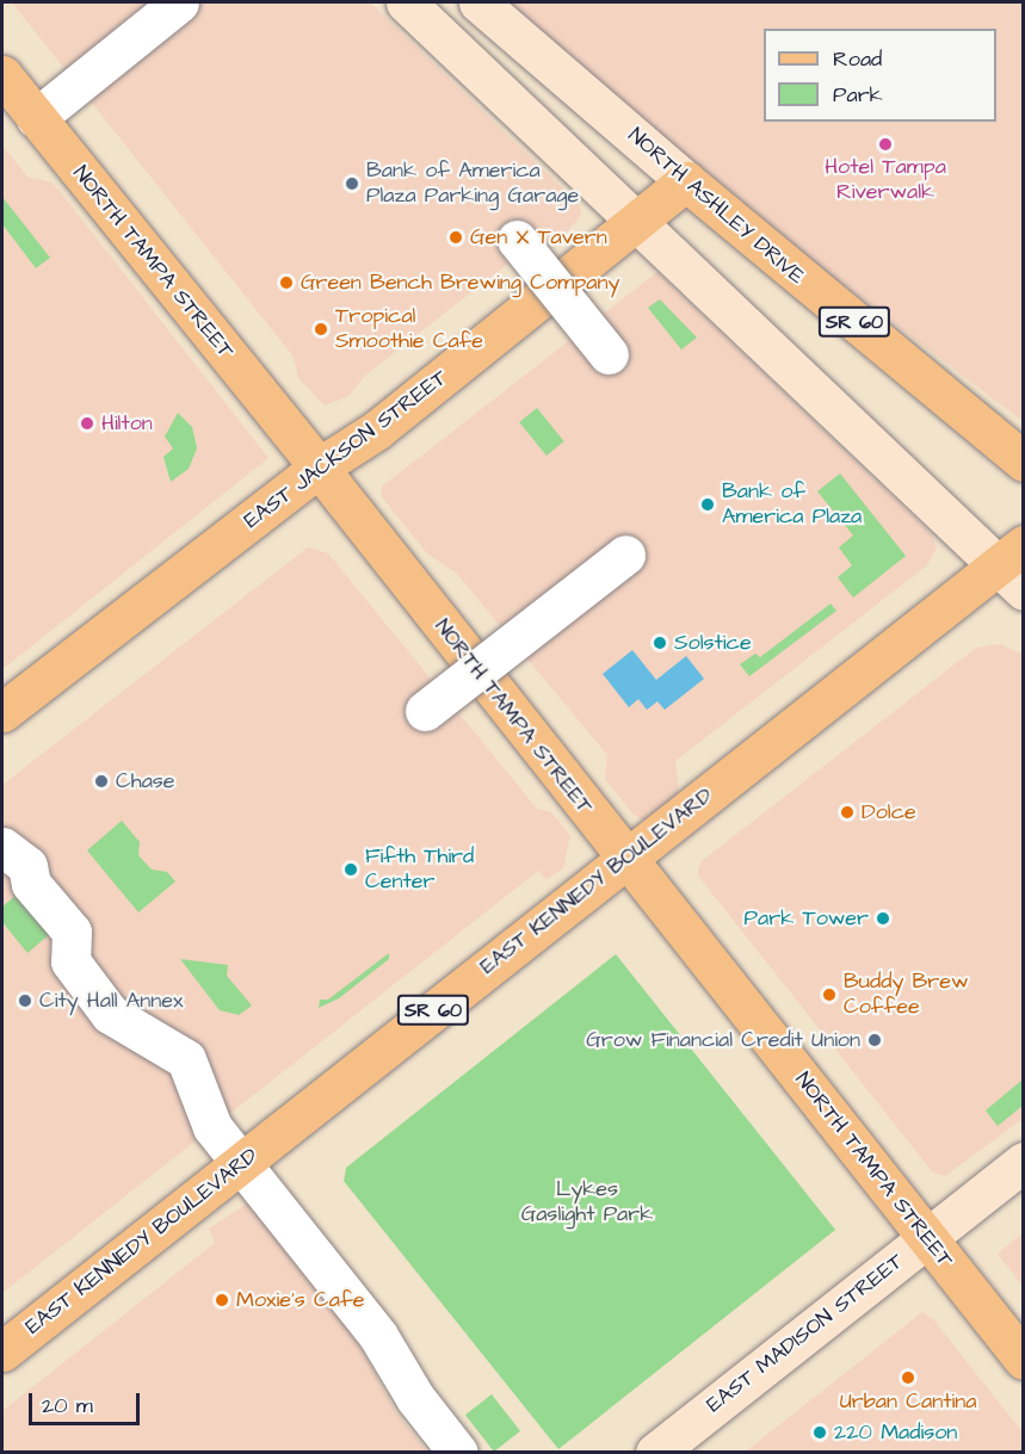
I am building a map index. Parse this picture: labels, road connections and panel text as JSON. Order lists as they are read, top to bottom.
{
  "streets": {
    "main road": [
      "NORTH ASHLEY DRIVE",
      "NORTH TAMPA STREET",
      "SR 60",
      "EAST JACKSON STREET",
      "EAST KENNEDY BOULEVARD",
      "EAST MADISON STREET"
    ]
  },
  "crossings": [
    ["NORTH ASHLEY DRIVE", "EAST JACKSON STREET"],
    ["NORTH TAMPA STREET", "EAST JACKSON STREET"],
    ["NORTH TAMPA STREET", "EAST KENNEDY BOULEVARD"],
    ["NORTH TAMPA STREET", "EAST MADISON STREET"]
  ],
  "parks": ["Lykes Gaslight Park"],
  "places": [
    "Hotel Tampa Riverwalk",
    "Bank of America Plaza Parking Garage",
    "Gen X Tavern",
    "Green Bench Brewing Company",
    "Tropical Smoothie Cafe",
    "Hilton",
    "Bank of America Plaza",
    "Solstice",
    "Chase",
    "Dolce",
    "Fifth Third Center",
    "Park Tower",
    "Buddy Brew Coffee",
    "City Hall Annex",
    "Grow Financial Credit Union",
    "Moxie's Cafe",
    "Urban Cantina",
    "220 Madison"
  ],
  "legend": ["Road", "Park"],
  "scale_bar": "20 m"
}
